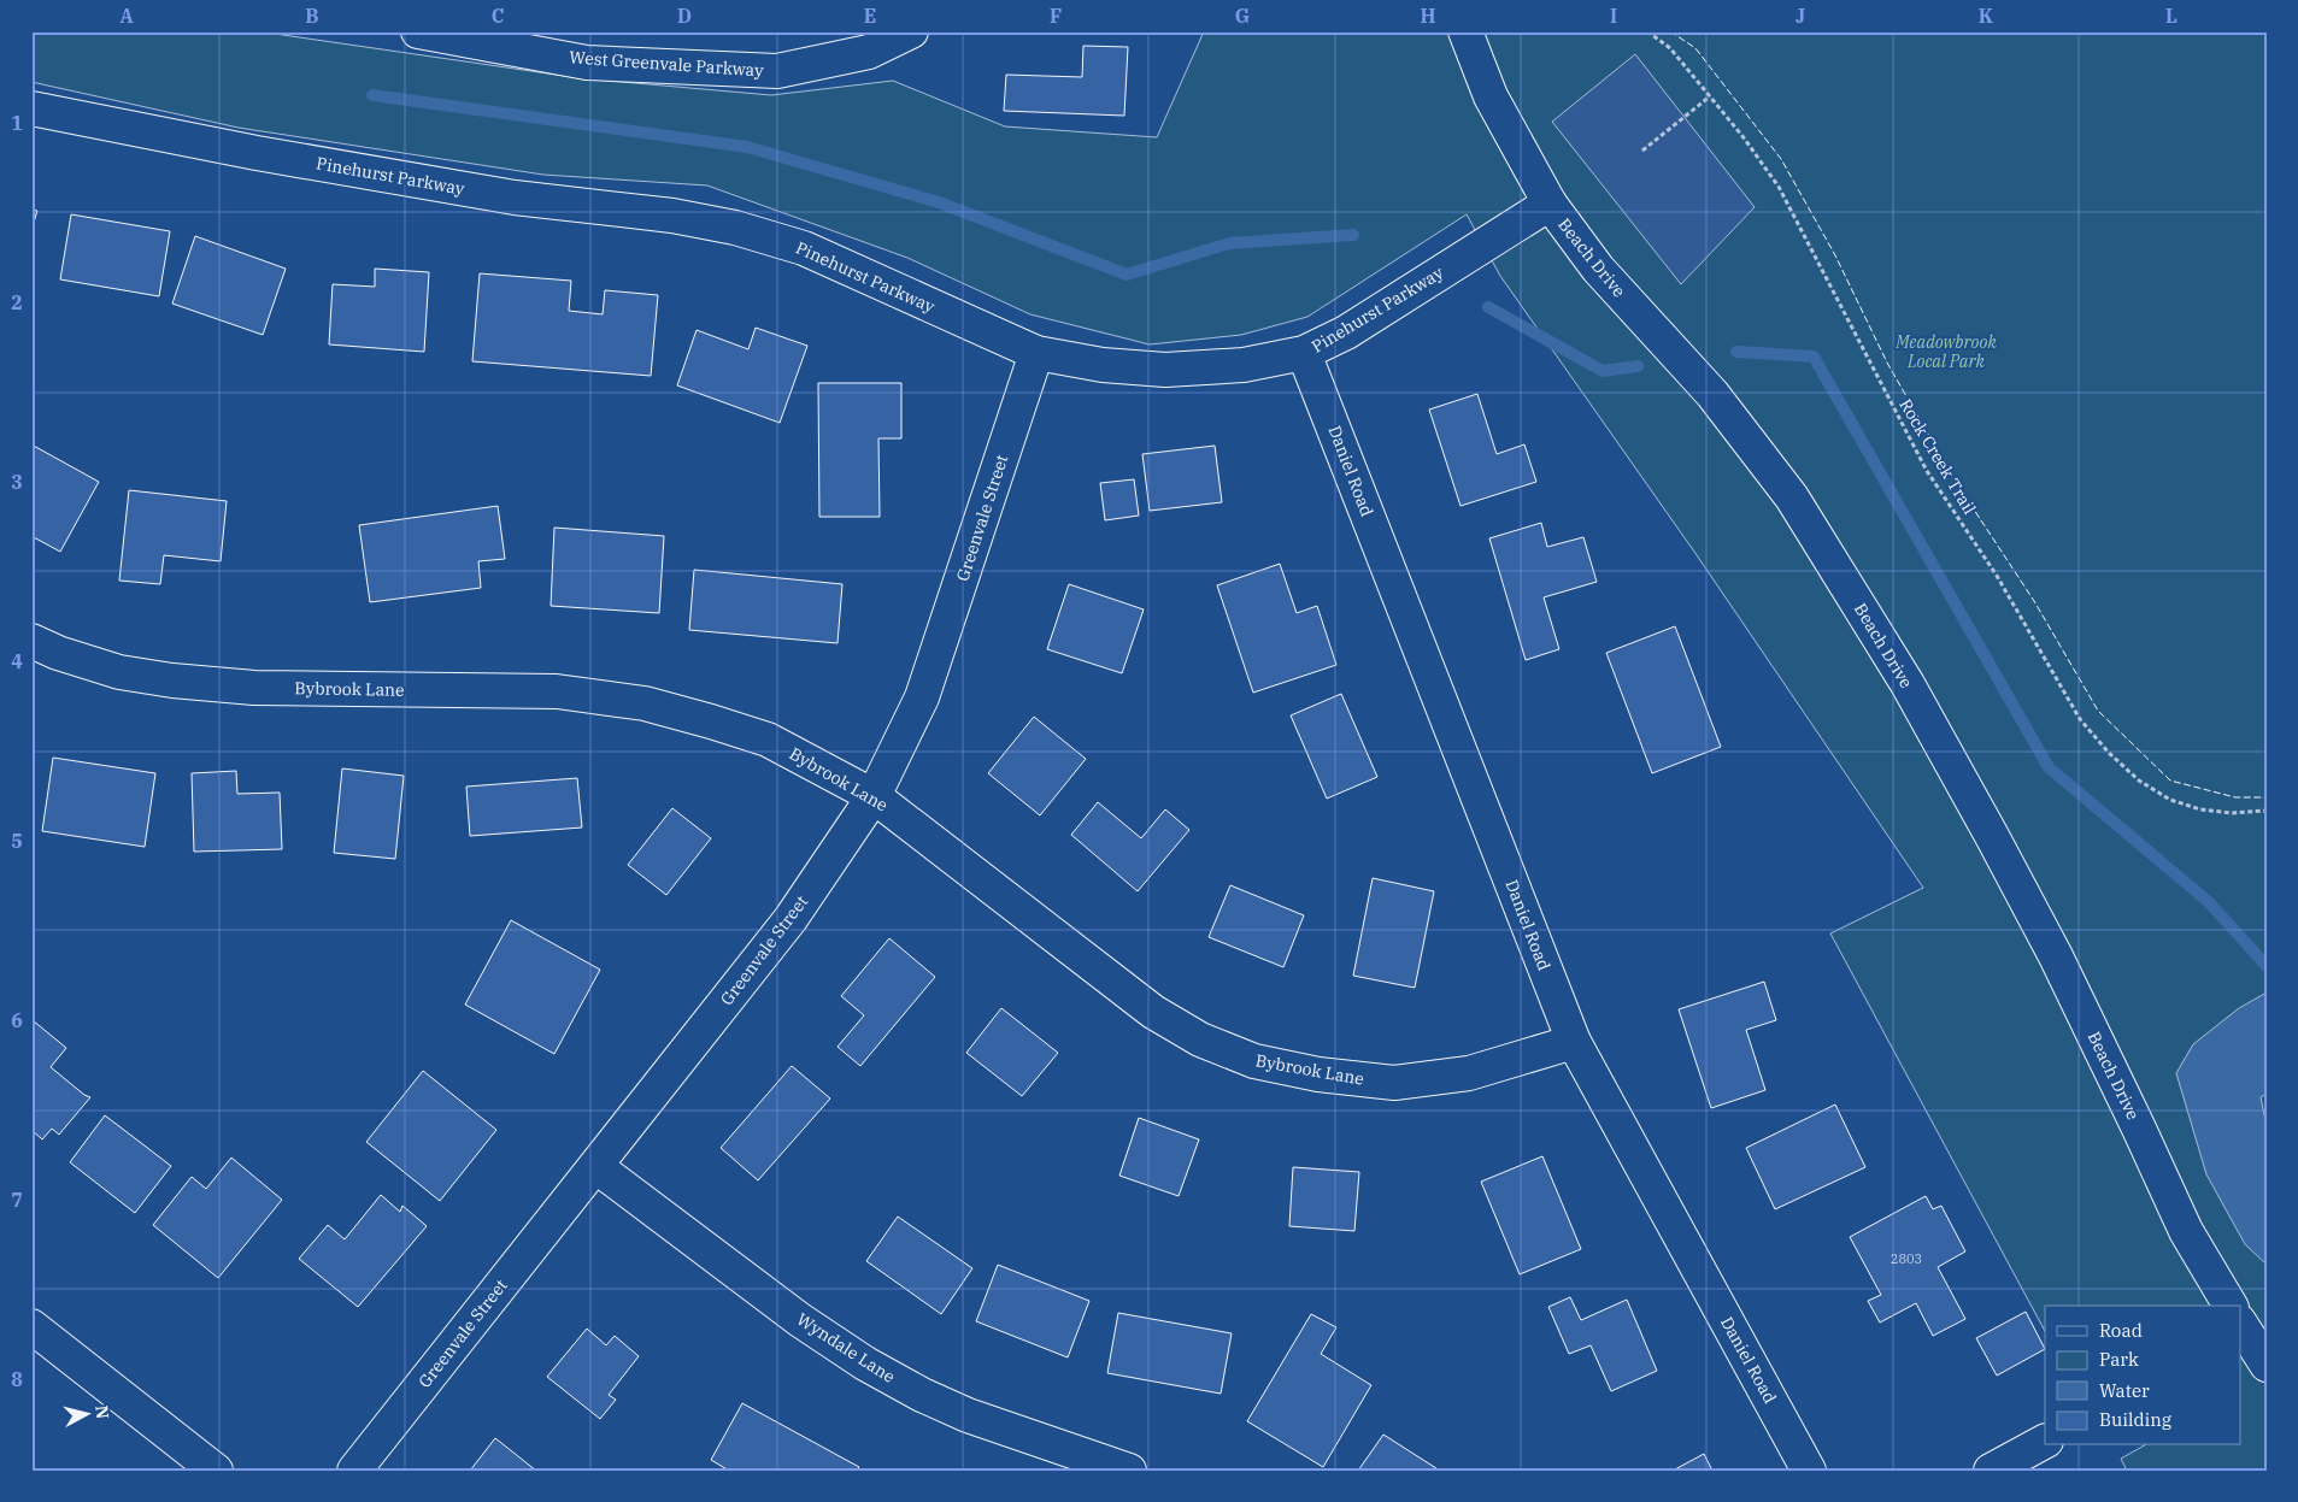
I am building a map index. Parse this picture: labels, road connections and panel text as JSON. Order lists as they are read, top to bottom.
{
  "streets": {
    "street": [
      "West Greenvale Parkway",
      "Pinehurst Parkway",
      "Beach Drive",
      "Daniel Road",
      "Greenvale Street",
      "Bybrook Lane",
      "Wyndale Lane"
    ],
    "path": ["Rock Creek Trail"]
  },
  "crossings": [
    ["Pinehurst Parkway", "Beach Drive"],
    ["Pinehurst Parkway", "Daniel Road"],
    ["Pinehurst Parkway", "Greenvale Street"],
    ["Daniel Road", "Bybrook Lane"],
    ["Greenvale Street", "Bybrook Lane"],
    ["Greenvale Street", "Wyndale Lane"]
  ],
  "parks": ["Meadowbrook Local Park"],
  "house_numbers": ["2803"],
  "legend": [
    "Road",
    "Park",
    "Water",
    "Building"
  ],
  "north": "right",
  "grid": {
    "columns": [
      "A",
      "B",
      "C",
      "D",
      "E",
      "F",
      "G",
      "H",
      "I",
      "J",
      "K",
      "L"
    ],
    "rows": [
      "1",
      "2",
      "3",
      "4",
      "5",
      "6",
      "7",
      "8"
    ]
  }
}
